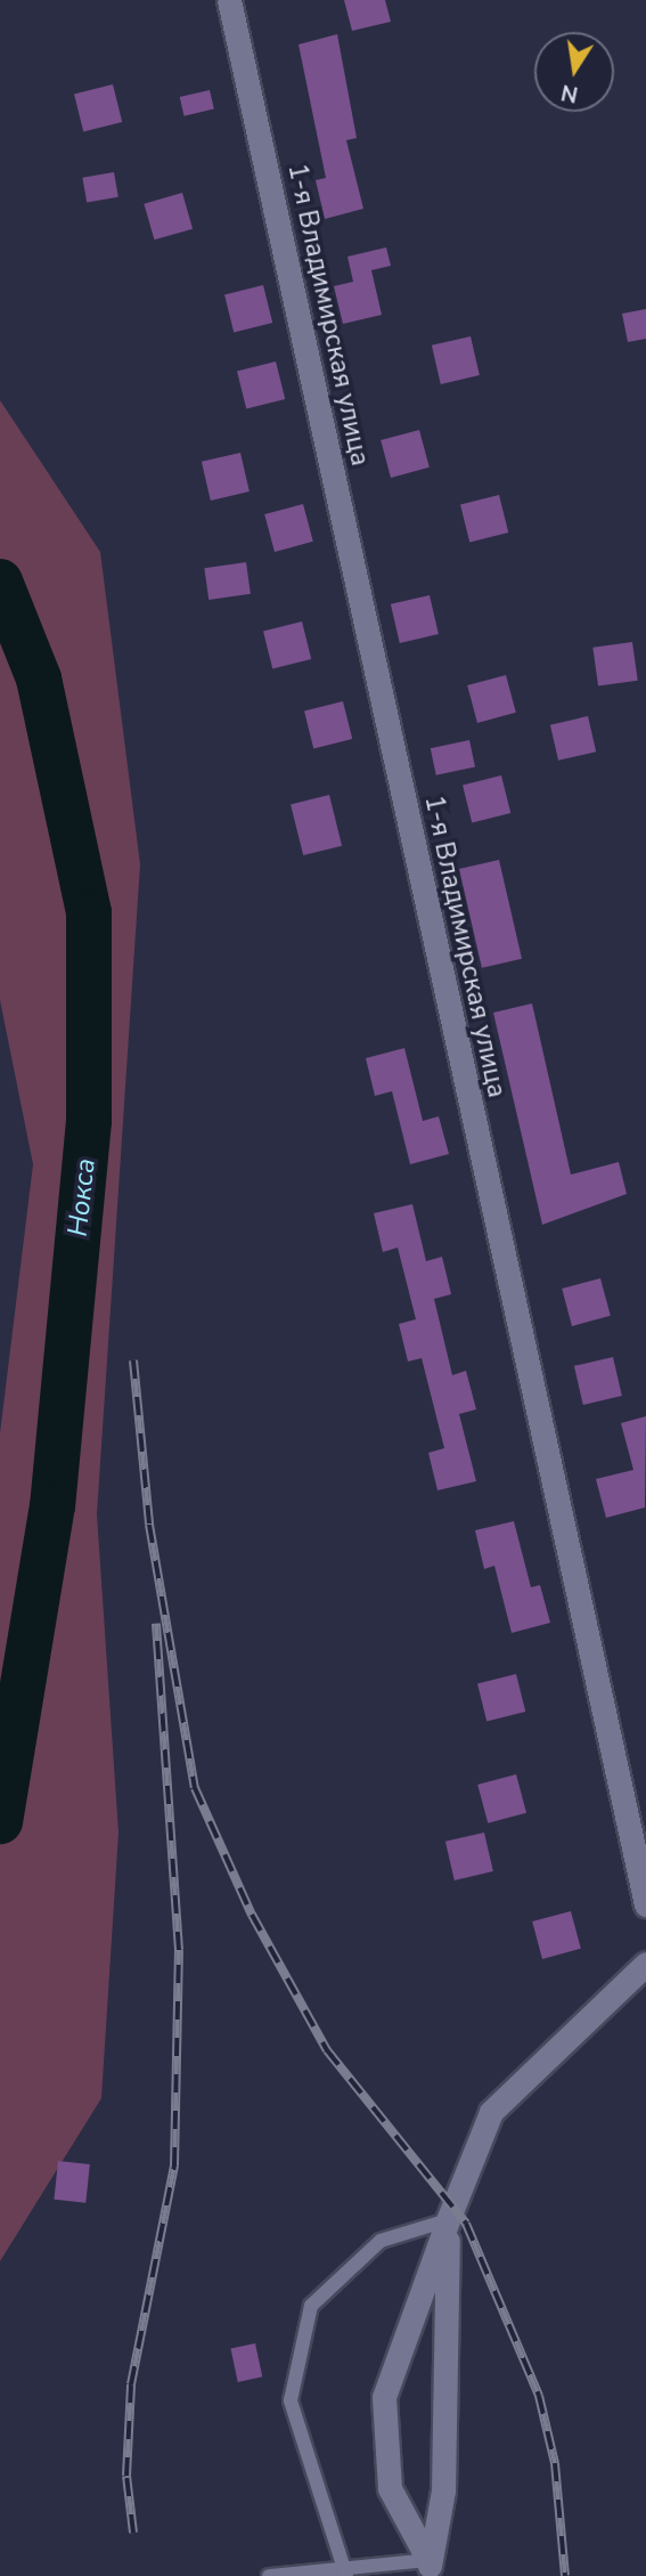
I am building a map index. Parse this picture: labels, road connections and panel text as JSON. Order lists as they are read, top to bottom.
{
  "streets": {
    "street": ["1-я Владимирская улица"]
  },
  "water": ["Нокса"],
  "north": "bottom"
}
